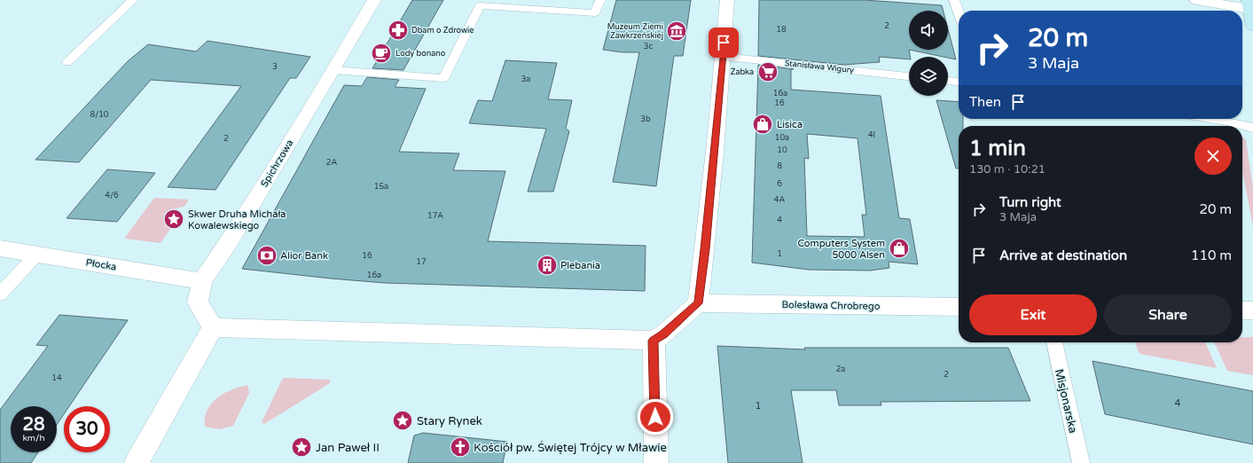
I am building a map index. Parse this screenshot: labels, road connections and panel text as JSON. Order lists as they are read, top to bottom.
{
  "streets": {
    "street": ["Spichrzowa", "Płocka", "Bolesława Chrobrego"],
    "lane": ["Stanisława Wigury", "Misjonarska"]
  },
  "crossings": [
    ["Spichrzowa", "Płocka"]
  ],
  "places": {
    "pharmacy": ["Dbam o Zdrowie"],
    "museum": ["Muzeum Ziemi Zawkrzeńskiej"],
    "cafe": ["Lody bonano"],
    "supermarket": ["Żabka"],
    "shop": ["Lisica", "Computers System 5000 Alsen"],
    "place": ["Skwer Druha Michała Kowalewskiego", "Stary Rynek", "Jan Paweł II"],
    "bank": ["Alior Bank"],
    "building": ["Plebania"],
    "church": ["Kościół pw. Świętej Trójcy w Mławie"]
  },
  "house_numbers": [
    "2",
    "18",
    "3c",
    "3",
    "3a",
    "16a",
    "16",
    "8/10",
    "3b",
    "4I",
    "10a",
    "2",
    "10",
    "2A",
    "8",
    "6",
    "15a",
    "4/6",
    "4A",
    "17A",
    "4",
    "1",
    "16",
    "17",
    "16a",
    "2a",
    "2",
    "14",
    "4",
    "1"
  ],
  "page": {
    "turn": ["20 m", "3 Maja"],
    "then": "Then",
    "heading": ["1 min", "130 m · 10:21"],
    "list": [
      {
        "name": "Turn right",
        "note": "3 Maja",
        "value": "20 m"
      },
      {
        "name": "Arrive at destination",
        "value": "110 m"
      }
    ],
    "buttons": ["Exit", "Share"],
    "speed": "28 km/h",
    "limit": "30"
  }
}
